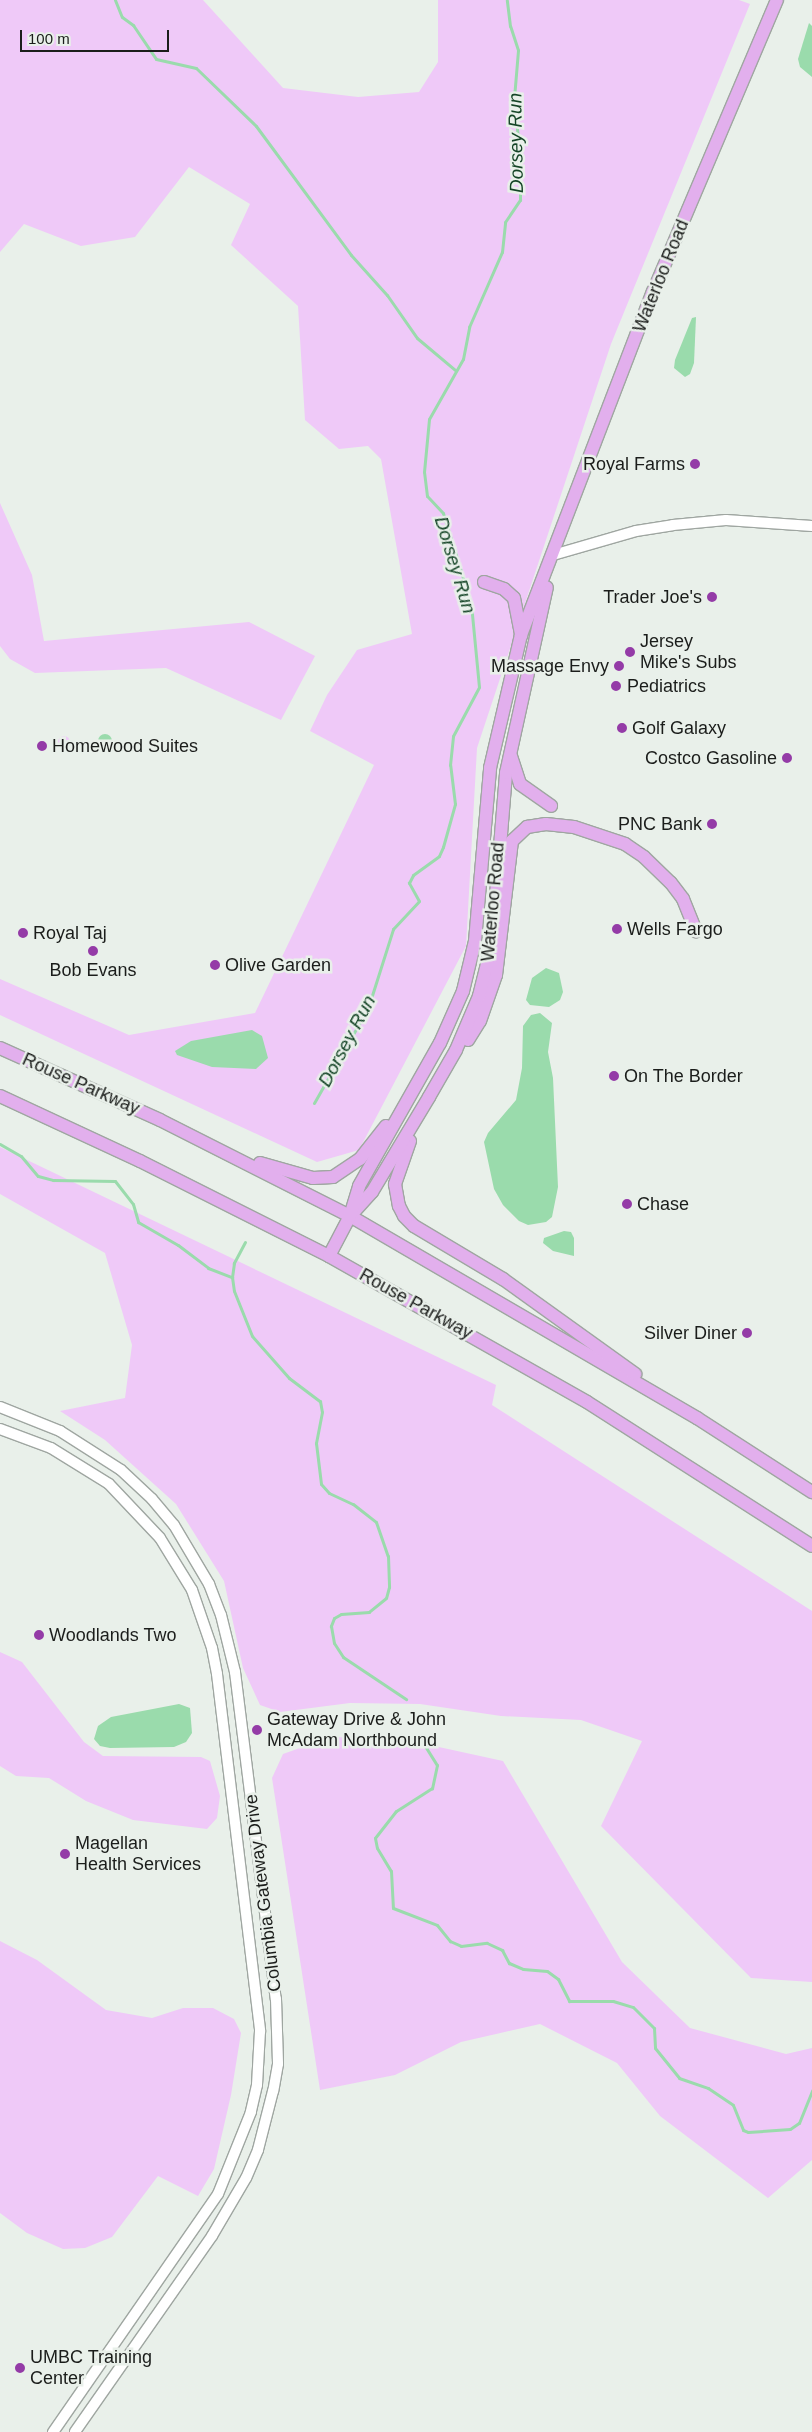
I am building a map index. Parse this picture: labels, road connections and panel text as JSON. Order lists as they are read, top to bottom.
{
  "streets": {
    "main road": ["Waterloo Road", "Rouse Parkway"],
    "street": ["Columbia Gateway Drive"]
  },
  "crossings": [
    ["Waterloo Road", "Rouse Parkway"]
  ],
  "water": ["Dorsey Run"],
  "places": [
    "Royal Farms",
    "Trader Joe's",
    "Jersey Mike's Subs",
    "Massage Envy",
    "Pediatrics",
    "Golf Galaxy",
    "Homewood Suites",
    "Costco Gasoline",
    "PNC Bank",
    "Wells Fargo",
    "Royal Taj",
    "Bob Evans",
    "Olive Garden",
    "On The Border",
    "Chase",
    "Silver Diner",
    "Woodlands Two",
    "Gateway Drive & John McAdam Northbound",
    "Magellan Health Services",
    "UMBC Training Center"
  ],
  "scale_bar": "100 m"
}
